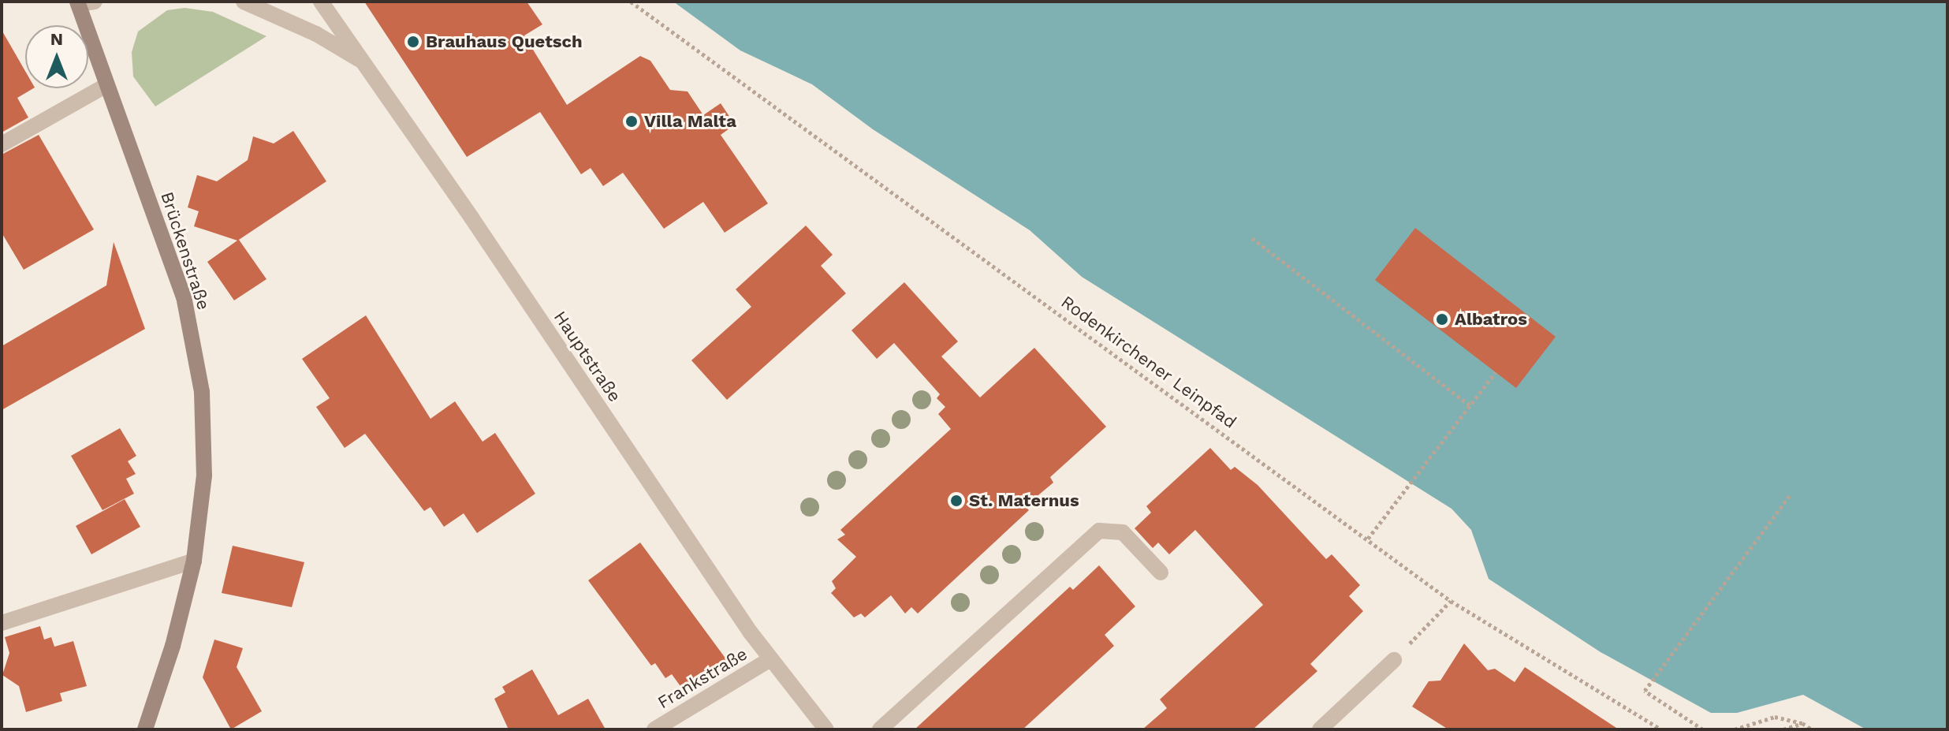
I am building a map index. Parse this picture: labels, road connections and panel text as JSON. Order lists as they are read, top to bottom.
{
  "streets": {
    "main road": ["Brückenstraße"],
    "street": ["Hauptstraße", "Frankstraße"],
    "path": ["Rodenkirchener Leinpfad"]
  },
  "crossings": [
    ["Hauptstraße", "Frankstraße"]
  ],
  "places": [
    "Brauhaus Quetsch",
    "Villa Malta",
    "Albatros",
    "St. Maternus"
  ],
  "north": "top"
}
